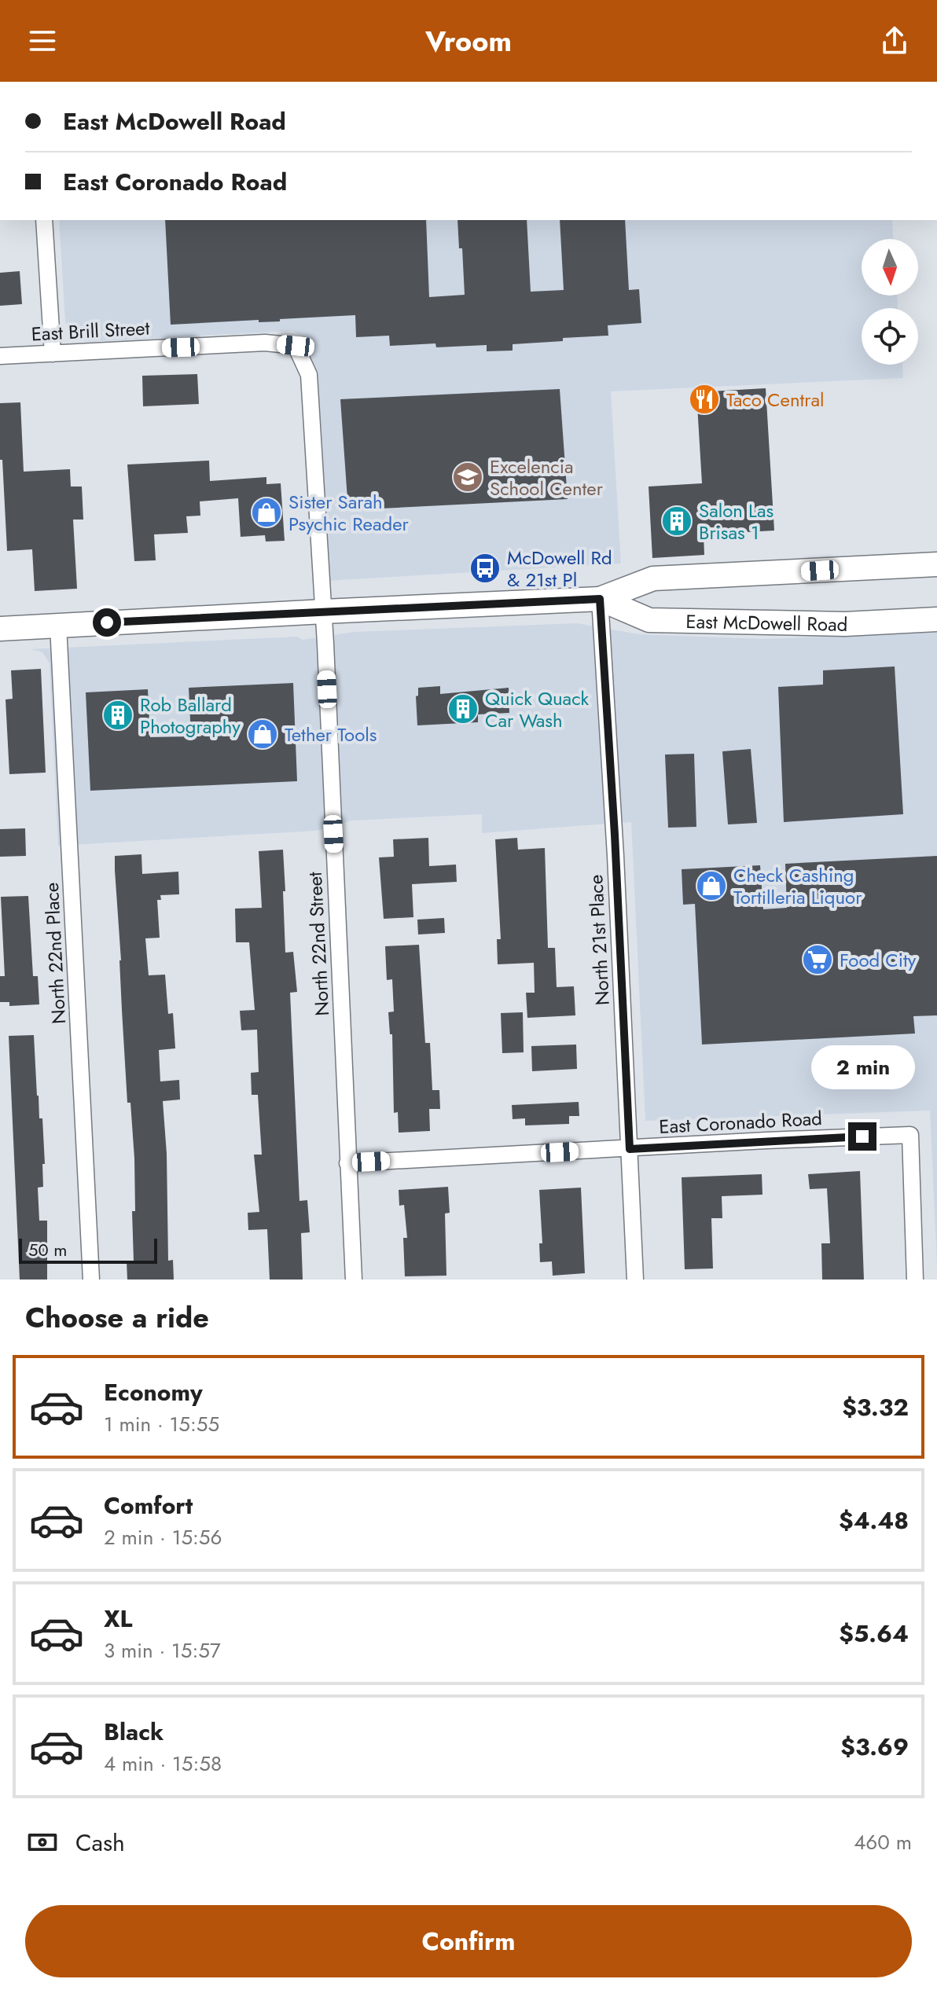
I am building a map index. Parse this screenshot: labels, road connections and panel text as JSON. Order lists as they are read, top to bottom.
{
  "streets": {
    "main road": ["East McDowell Road"],
    "street": [
      "East Brill Street",
      "North 21st Place",
      "North 22nd Street",
      "North 22nd Place",
      "East Coronado Road"
    ]
  },
  "crossings": [
    ["East Brill Street", "North 22nd Street"],
    ["East McDowell Road", "North 21st Place"],
    ["East McDowell Road", "North 22nd Street"],
    ["East McDowell Road", "North 22nd Place"],
    ["North 21st Place", "East Coronado Road"],
    ["North 22nd Street", "East Coronado Road"]
  ],
  "places": {
    "restaurant": ["Taco Central"],
    "school or university": ["Excelencia School Center"],
    "shop": ["Sister Sarah Psychic Reader", "Tether Tools", "Check Cashing Tortilleria Liquor"],
    "building": ["Salon Las Brisas 1", "Quick Quack Car Wash", "Rob Ballard Photography"],
    "bus stop": ["McDowell Rd & 21st Pl"],
    "supermarket": ["Food City"]
  },
  "scale_bar": "50 m",
  "north": "bottom",
  "page": {
    "header": "Vroom",
    "banner": ["East McDowell Road", "East Coronado Road"],
    "bubble": "2 min",
    "scale": "50 m",
    "heading": "Choose a ride",
    "list": [
      {
        "name": "Economy",
        "note": "1 min · 15:55",
        "value": "$3.32"
      },
      {
        "name": "Comfort",
        "note": "2 min · 15:56",
        "value": "$4.48"
      },
      {
        "name": "XL",
        "note": "3 min · 15:57",
        "value": "$5.64"
      },
      {
        "name": "Black",
        "note": "4 min · 15:58",
        "value": "$3.69"
      }
    ],
    "pay": ["Cash", "460 m"],
    "buttons": "Confirm"
  }
}
